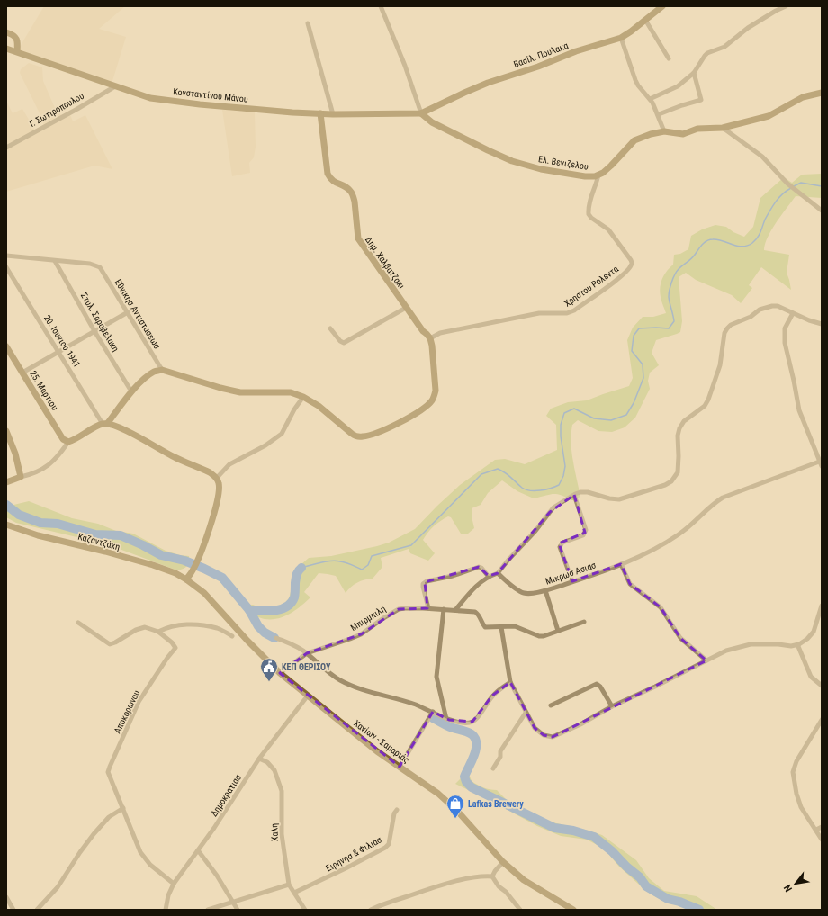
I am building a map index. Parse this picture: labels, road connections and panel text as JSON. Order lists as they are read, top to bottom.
{
  "streets": {
    "main road": [
      "Βασίλ. Πουλακα",
      "Κονσταντίνου Μάνου",
      "Ελ. Βενιζελου",
      "Δημ. Χαλβατζακι",
      "25. Μαρτιου",
      "Καζαντζάκη",
      "Χανίων - Σαμαριάς"
    ],
    "street": [
      "Γ. Σωτιροπουλου",
      "Χρηστου Ρολεντα",
      "Εθνικησ Αντιστασεωσ",
      "Στυλ. Σαραβελακη",
      "20. Ιουνιου 1941",
      "Μικρωσ Ασιασ",
      "Μπιρμπιλη",
      "Αποκορωνου",
      "Δημοκρατιασ",
      "Χαλη",
      "Ειρηνησ & Φιλιασ"
    ]
  },
  "crossings": [
    ["Βασίλ. Πουλακα", "Κονσταντίνου Μάνου"],
    ["Βασίλ. Πουλακα", "Ελ. Βενιζελου"],
    ["Κονσταντίνου Μάνου", "Γ. Σωτιροπουλου"],
    ["Κονσταντίνου Μάνου", "Ελ. Βενιζελου"],
    ["Κονσταντίνου Μάνου", "Δημ. Χαλβατζακι"],
    ["Ελ. Βενιζελου", "Χρηστου Ρολεντα"],
    ["Δημ. Χαλβατζακι", "Χρηστου Ρολεντα"],
    ["Εθνικησ Αντιστασεωσ", "Στυλ. Σαραβελακη"],
    ["Καζαντζάκη", "Χανίων - Σαμαριάς"],
    ["Μπιρμπιλη", "Χανίων - Σαμαριάς"],
    ["Αποκορωνου", "Δημοκρατιασ"],
    ["Χανίων - Σαμαριάς", "Δημοκρατιασ"],
    ["Δημοκρατιασ", "Χαλη"],
    ["Χαλη", "Ειρηνησ & Φιλιασ"]
  ],
  "places": {
    "public building": ["ΚΕΠ ΘΕΡΙΣΟΥ"],
    "shop": ["Lafkas Brewery"]
  },
  "north": "bottom left"
}
